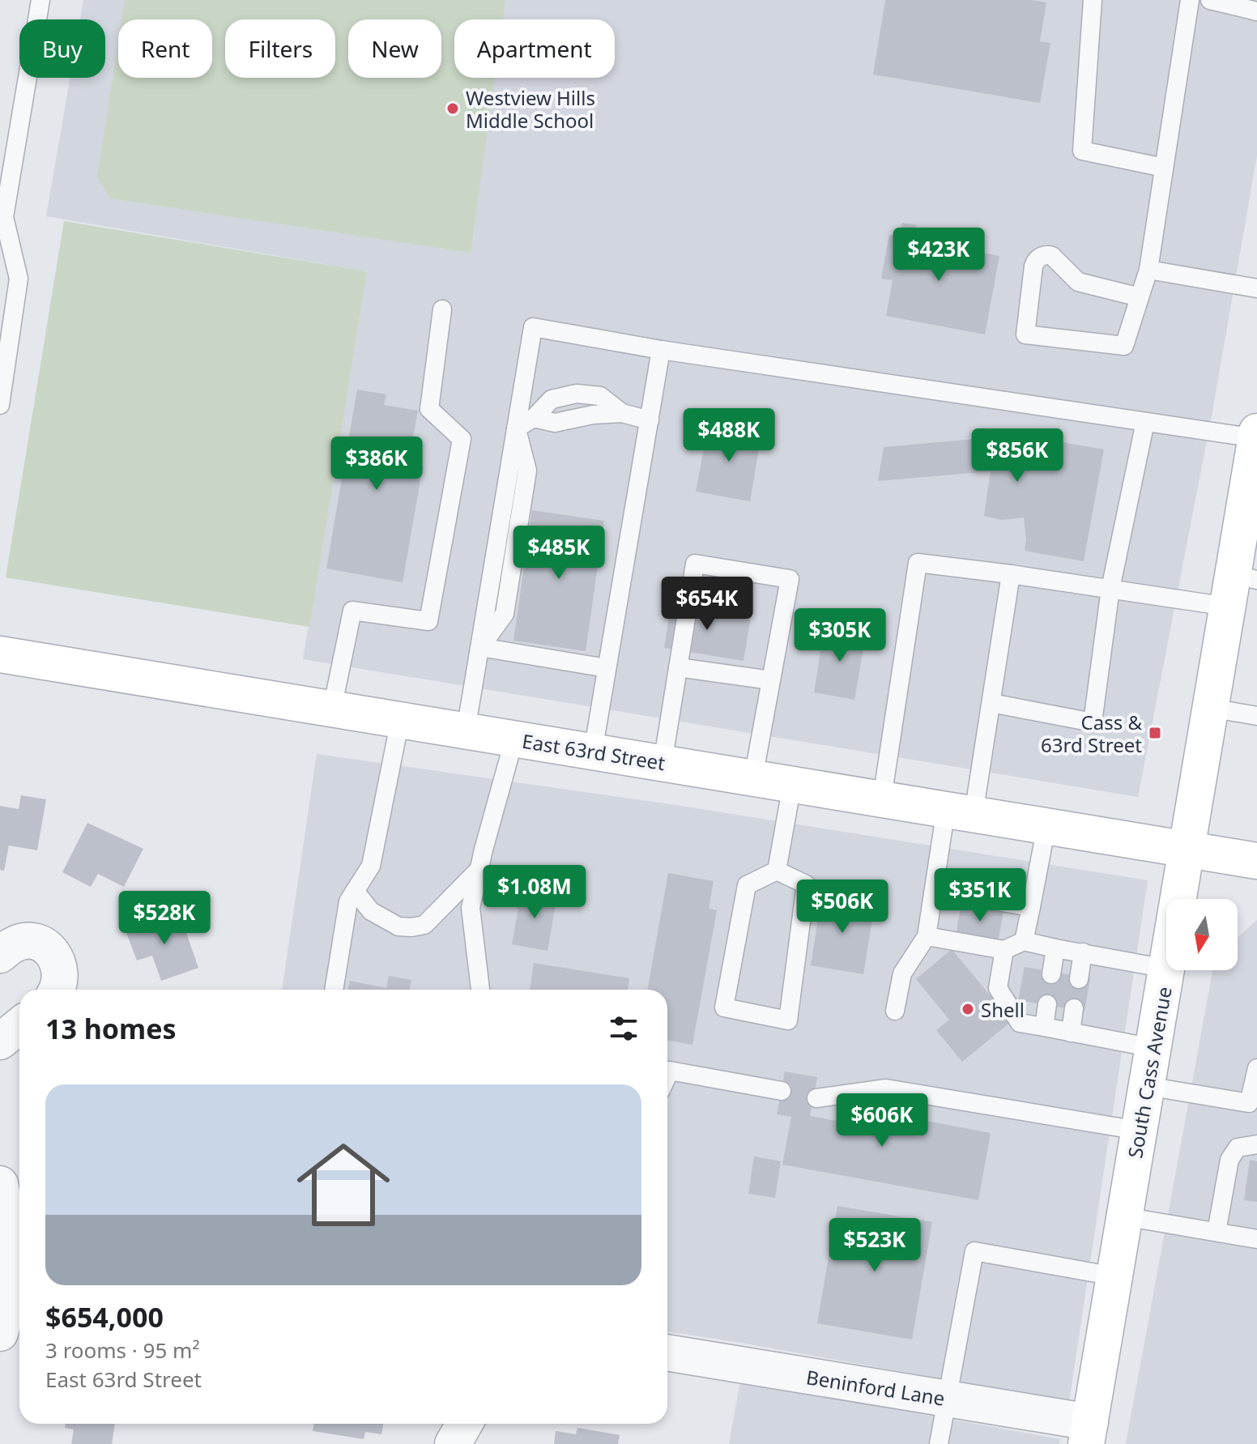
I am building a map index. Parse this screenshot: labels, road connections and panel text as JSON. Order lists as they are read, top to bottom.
{
  "streets": {
    "main road": ["East 63rd Street", "South Cass Avenue"],
    "street": ["Beninford Lane"]
  },
  "crossings": [
    ["East 63rd Street", "South Cass Avenue"],
    ["South Cass Avenue", "Beninford Lane"]
  ],
  "places": {
    "other": ["Westview Hills Middle School", "Shell"],
    "transit": ["Cass & 63rd Street"]
  },
  "north": "bottom",
  "page": {
    "chip": [
      "Buy",
      "Rent",
      "Filters",
      "New",
      "Apartment"
    ],
    "price": [
      "$423K",
      "$488K",
      "$856K",
      "$386K",
      "$485K",
      "$654K",
      "$305K",
      "$1.08M",
      "$351K",
      "$506K",
      "$528K",
      "$606K",
      "$523K"
    ],
    "heading": "13 homes",
    "list": [
      {
        "name": "$654,000",
        "note": "3 rooms · 95 m² · East 63rd Street"
      }
    ]
  }
}
